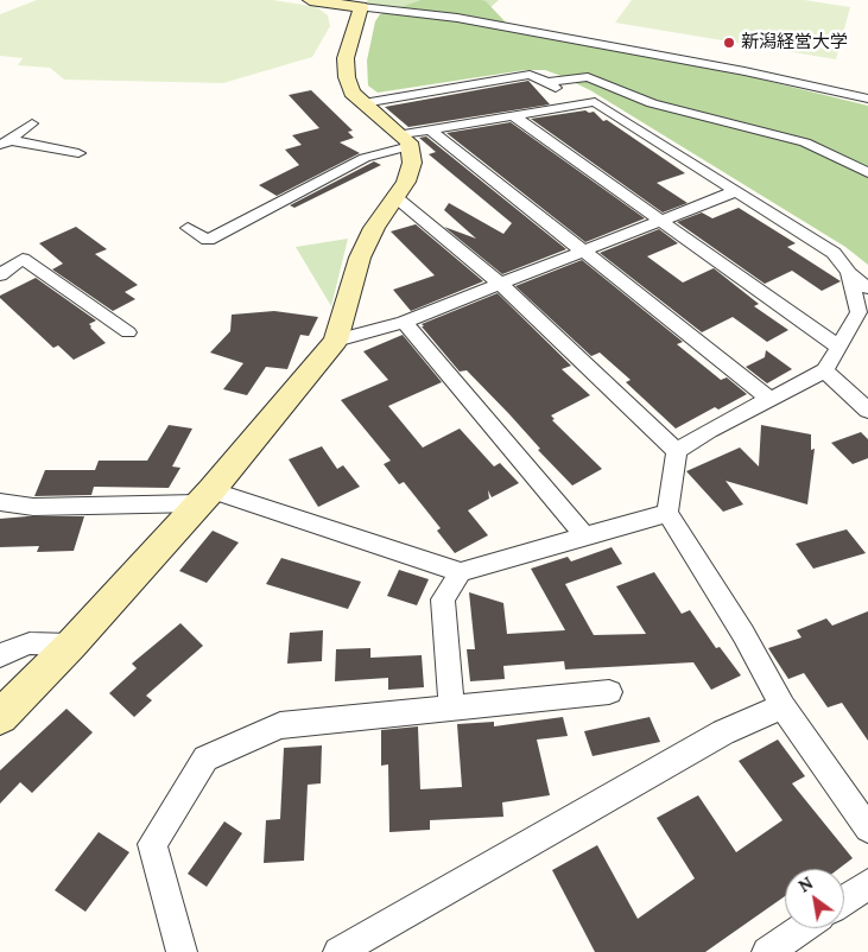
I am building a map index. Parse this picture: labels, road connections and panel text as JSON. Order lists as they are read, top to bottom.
{
  "places": ["新潟経営大学"],
  "north": "top left"
}
